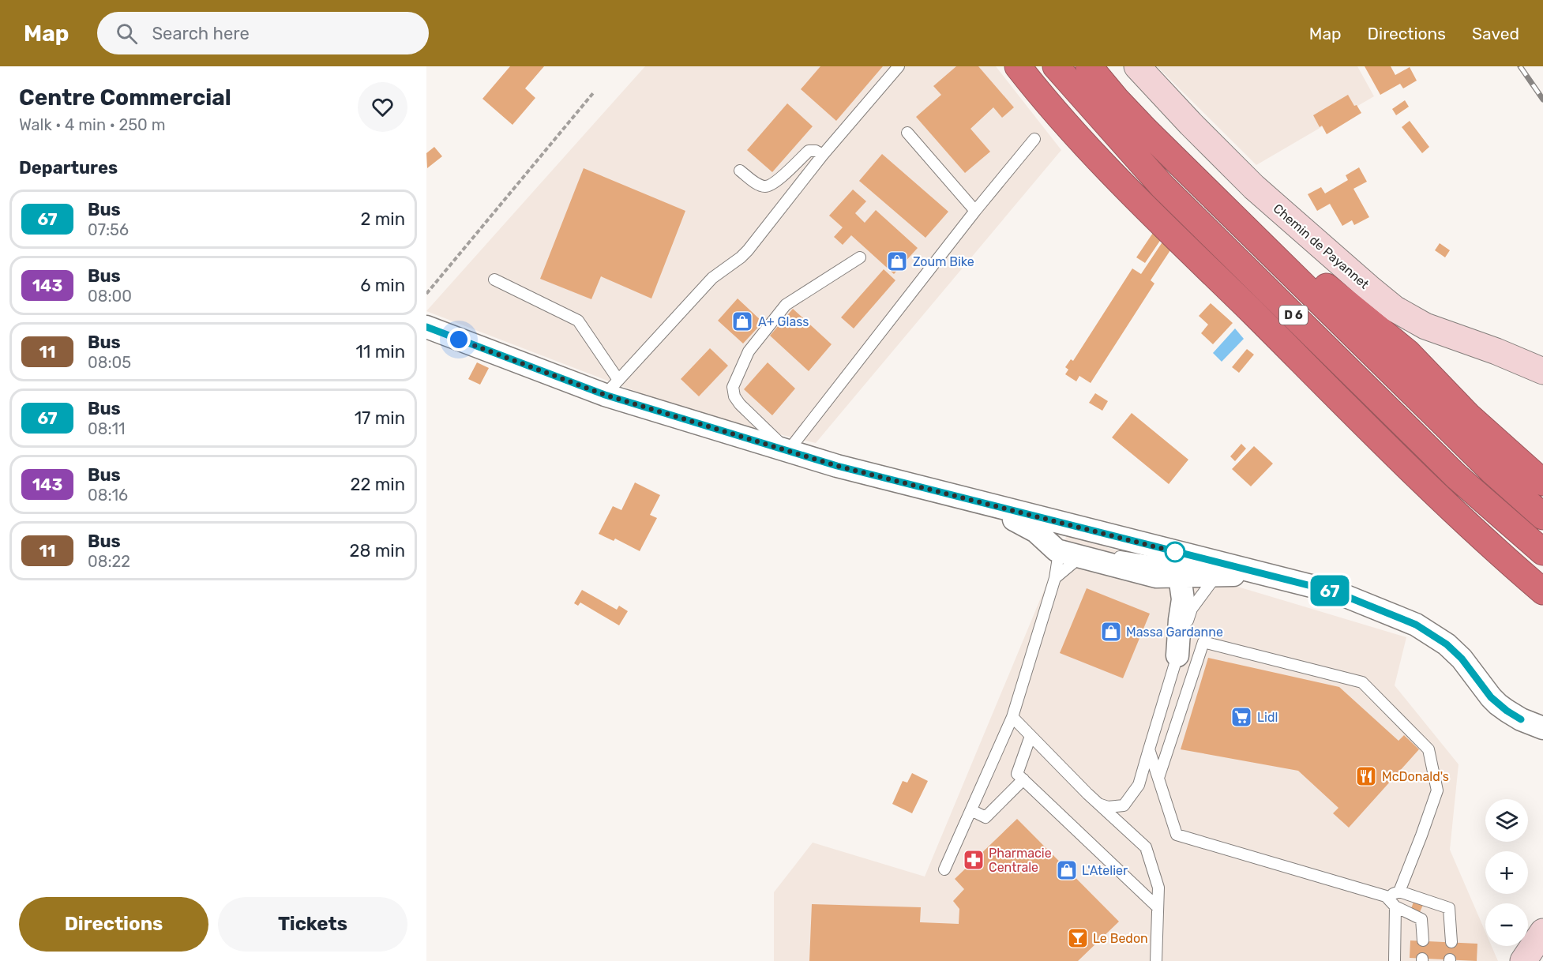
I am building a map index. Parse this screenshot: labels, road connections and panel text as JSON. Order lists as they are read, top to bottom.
{
  "streets": {
    "highway": ["D 6"],
    "street": ["Chemin de Payannet"]
  },
  "places": {
    "shop": [
      "Zoum Bike",
      "A+ Glass",
      "Massa Gardanne",
      "L'Atelier"
    ],
    "supermarket": ["Lidl"],
    "restaurant": ["McDonald's"],
    "pharmacy": ["Pharmacie Centrale"],
    "bar": ["Le Bedon"]
  },
  "lines": ["bus line 67"],
  "page": {
    "header": "Map",
    "search": "Search here",
    "nav": ["Map", "Directions", "Saved"],
    "heading": [
      ["Centre Commercial", "Walk · 4 min · 250 m"],
      "Departures"
    ],
    "on_map": "67",
    "list": [
      {
        "mark": "67",
        "name": "Bus",
        "note": "07:56",
        "value": "2 min"
      },
      {
        "mark": "143",
        "name": "Bus",
        "note": "08:00",
        "value": "6 min"
      },
      {
        "mark": "11",
        "name": "Bus",
        "note": "08:05",
        "value": "11 min"
      },
      {
        "mark": "67",
        "name": "Bus",
        "note": "08:11",
        "value": "17 min"
      },
      {
        "mark": "143",
        "name": "Bus",
        "note": "08:16",
        "value": "22 min"
      },
      {
        "mark": "11",
        "name": "Bus",
        "note": "08:22",
        "value": "28 min"
      }
    ],
    "map_buttons": ["+", "−"],
    "buttons": ["Directions", "Tickets"]
  }
}
